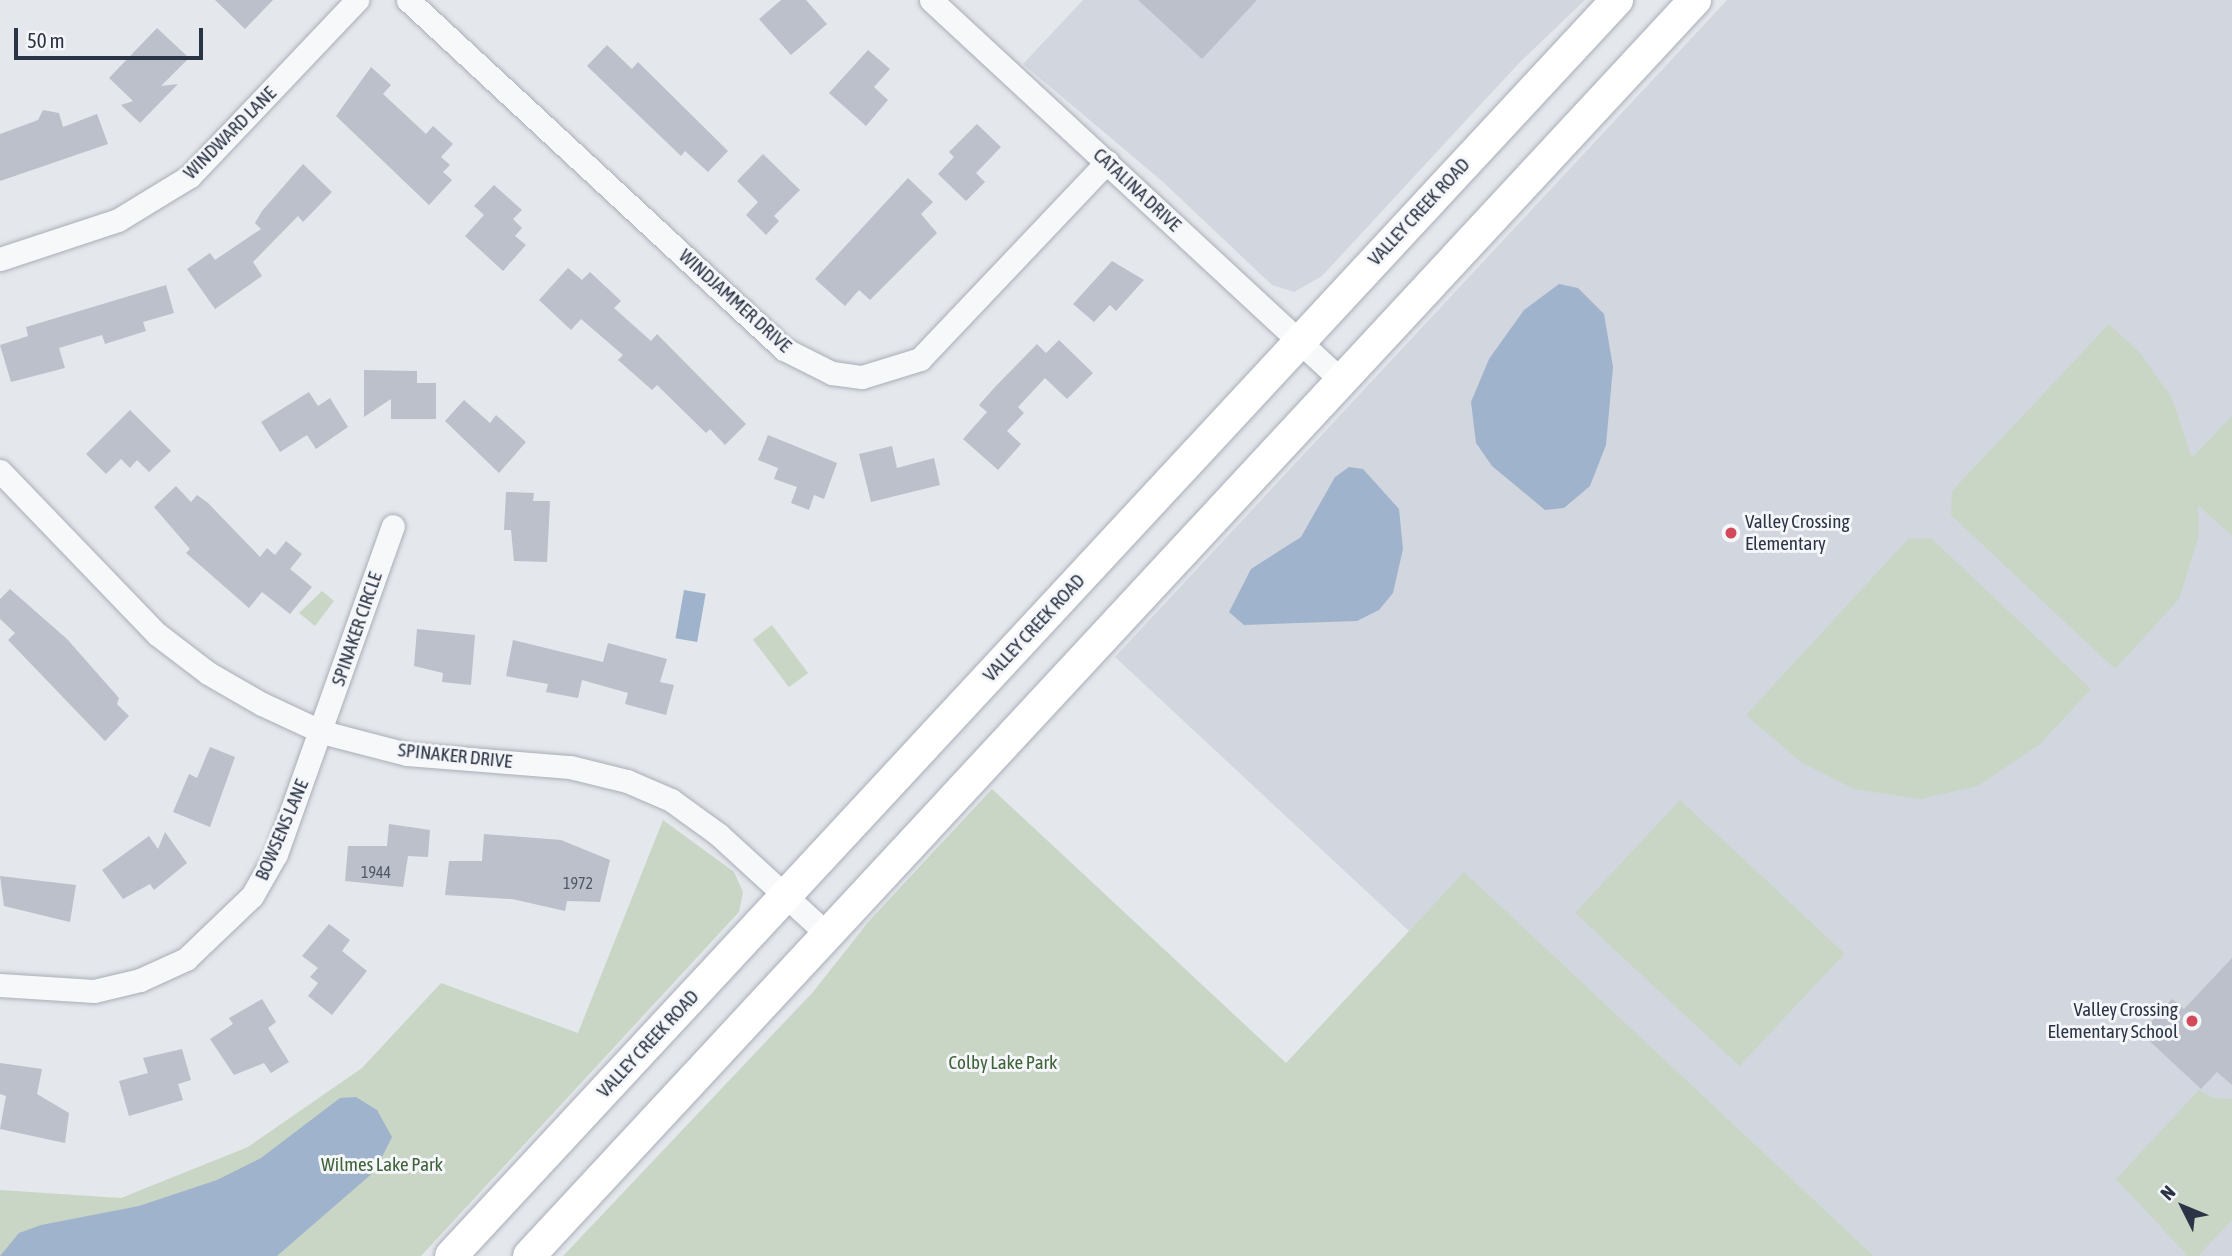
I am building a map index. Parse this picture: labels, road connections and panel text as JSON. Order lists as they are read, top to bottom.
{
  "streets": {
    "main road": ["VALLEY CREEK ROAD"],
    "street": [
      "WINDWARD LANE",
      "CATALINA DRIVE",
      "WINDJAMMER DRIVE",
      "SPINAKER CIRCLE",
      "SPINAKER DRIVE",
      "BOWSENS LANE"
    ]
  },
  "crossings": [
    ["CATALINA DRIVE", "VALLEY CREEK ROAD"],
    ["CATALINA DRIVE", "WINDJAMMER DRIVE"],
    ["VALLEY CREEK ROAD", "SPINAKER DRIVE"],
    ["SPINAKER CIRCLE", "SPINAKER DRIVE"],
    ["SPINAKER CIRCLE", "BOWSENS LANE"],
    ["SPINAKER DRIVE", "BOWSENS LANE"]
  ],
  "parks": ["Colby Lake Park", "Wilmes Lake Park"],
  "places": ["Valley Crossing Elementary", "Valley Crossing Elementary School"],
  "house_numbers": ["1944", "1972"],
  "scale_bar": "50 m",
  "north": "top left"
}
